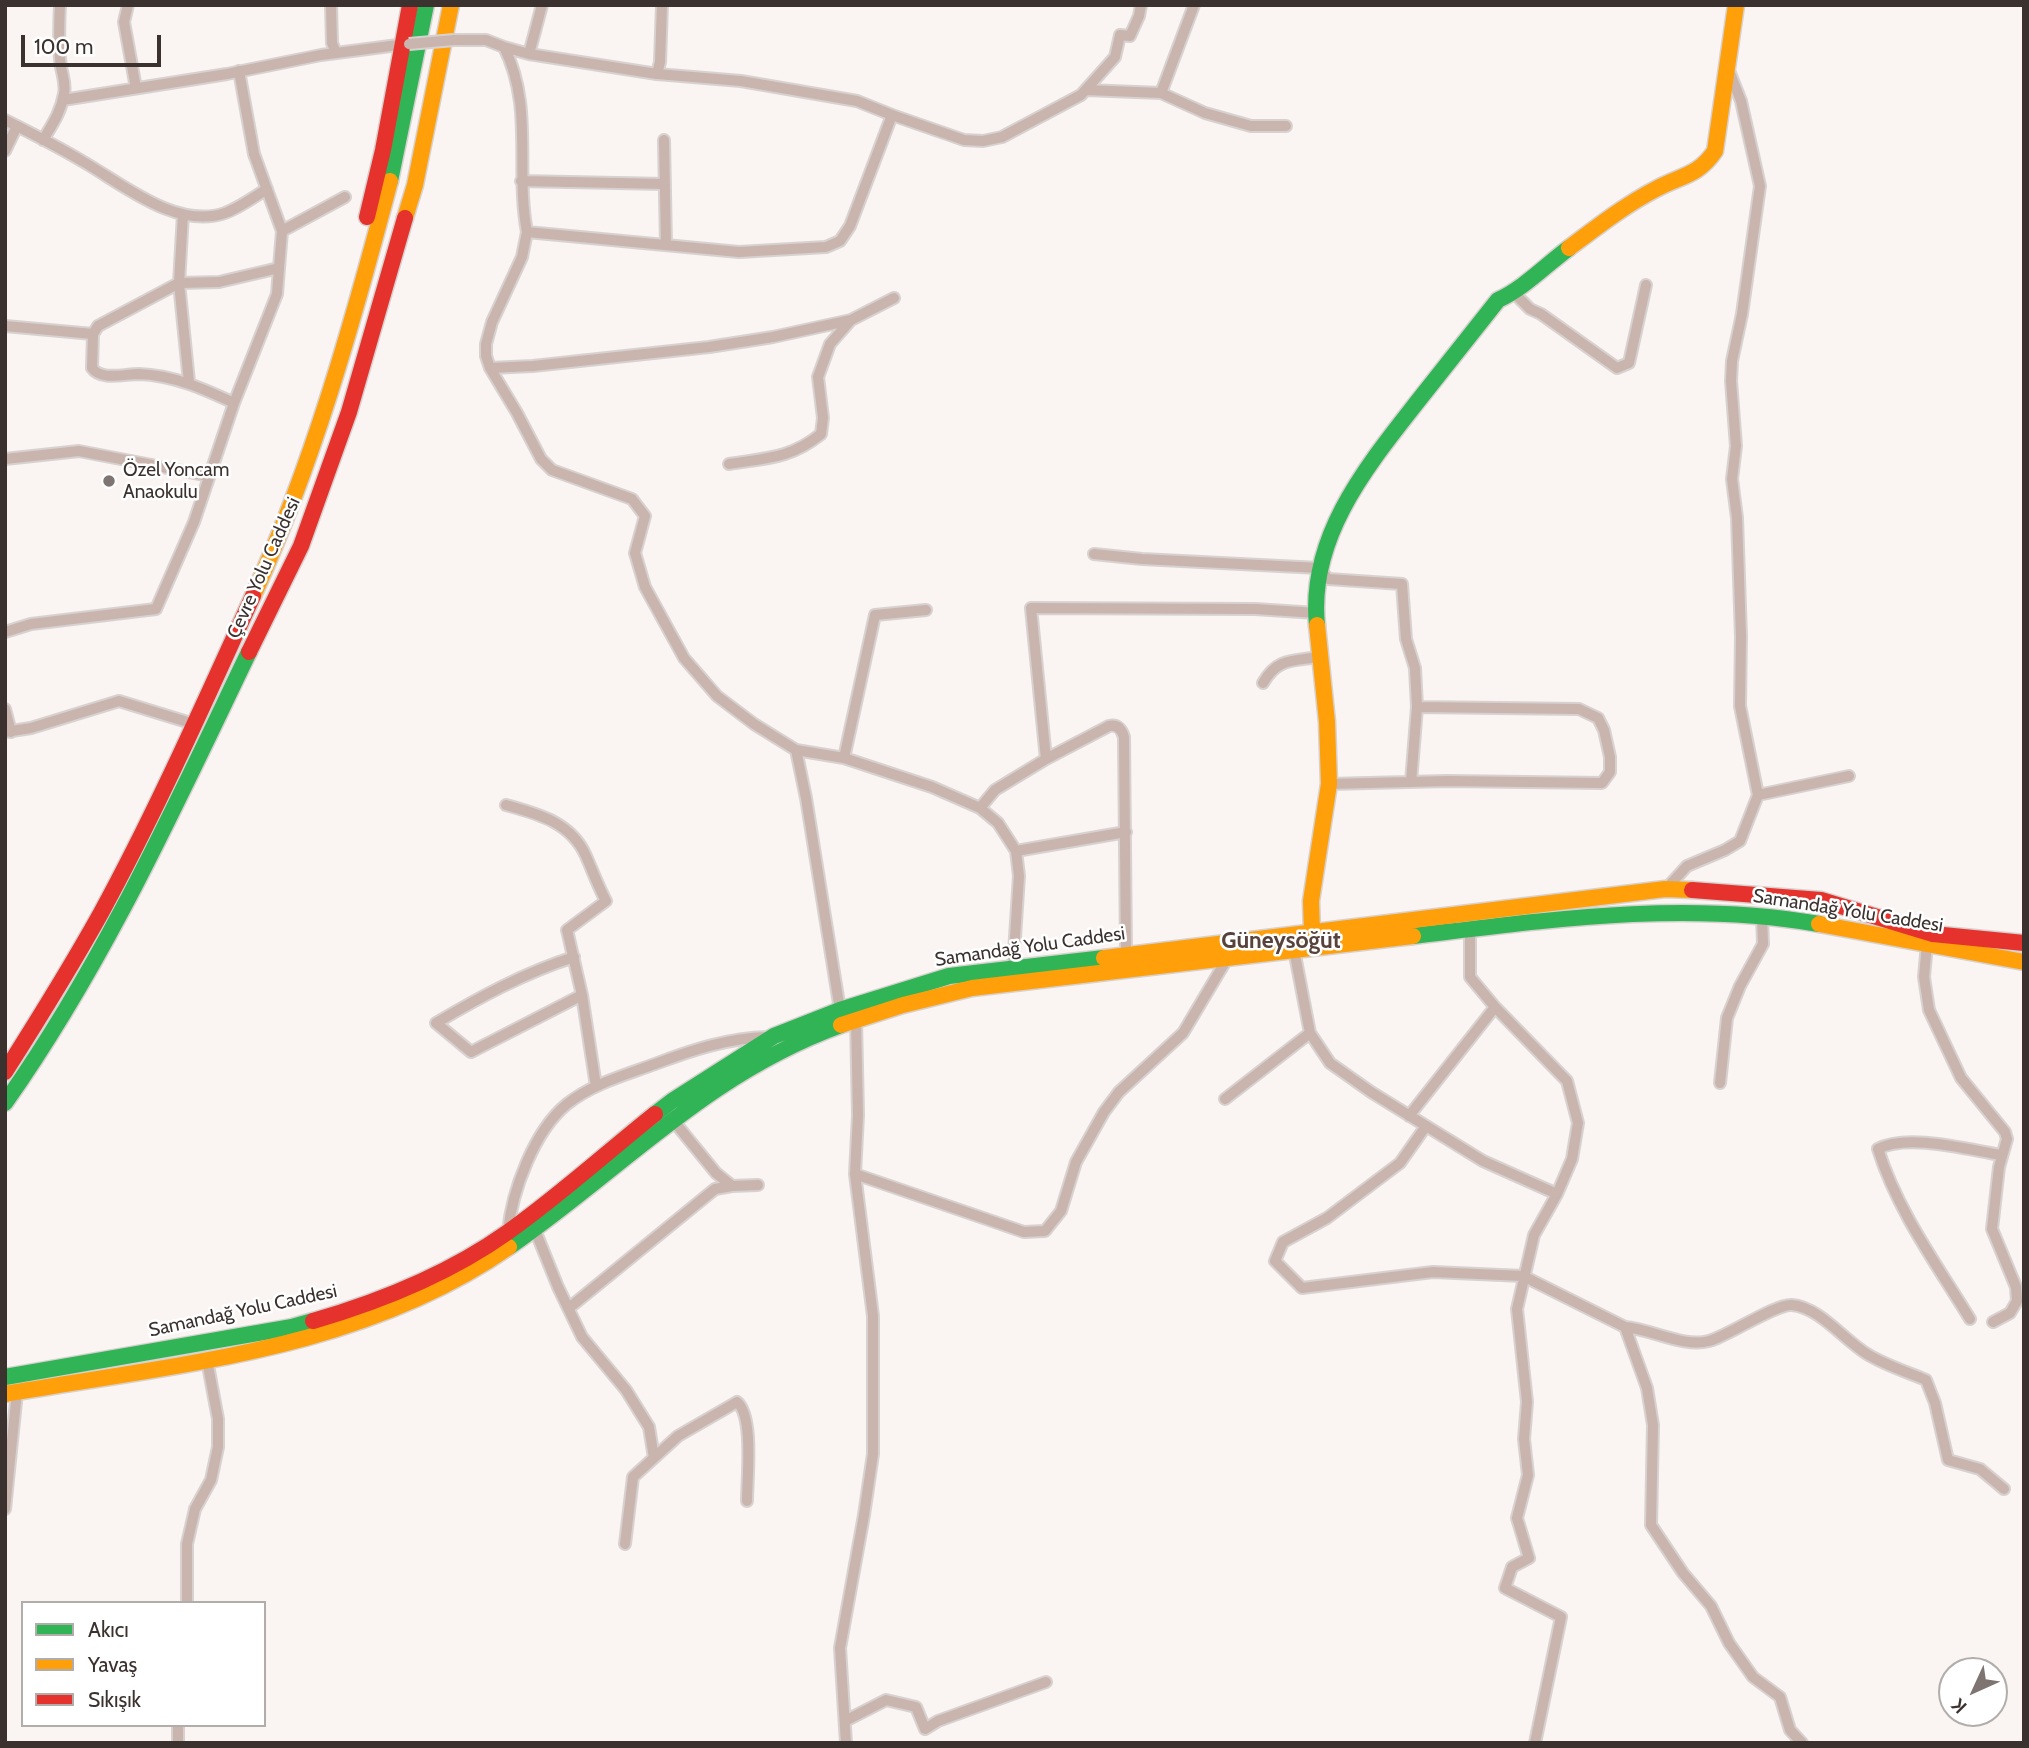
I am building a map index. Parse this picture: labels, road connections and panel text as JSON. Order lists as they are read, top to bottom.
{
  "streets": {
    "main road": ["Çevre Yolu Caddesi", "Samandağ Yolu Caddesi"]
  },
  "districts": ["Güneysöğüt"],
  "places": ["Özel Yoncam Anaokulu"],
  "legend": ["Akıcı", "Yavaş", "Sıkışık"],
  "scale_bar": "100 m",
  "north": "bottom left"
}
